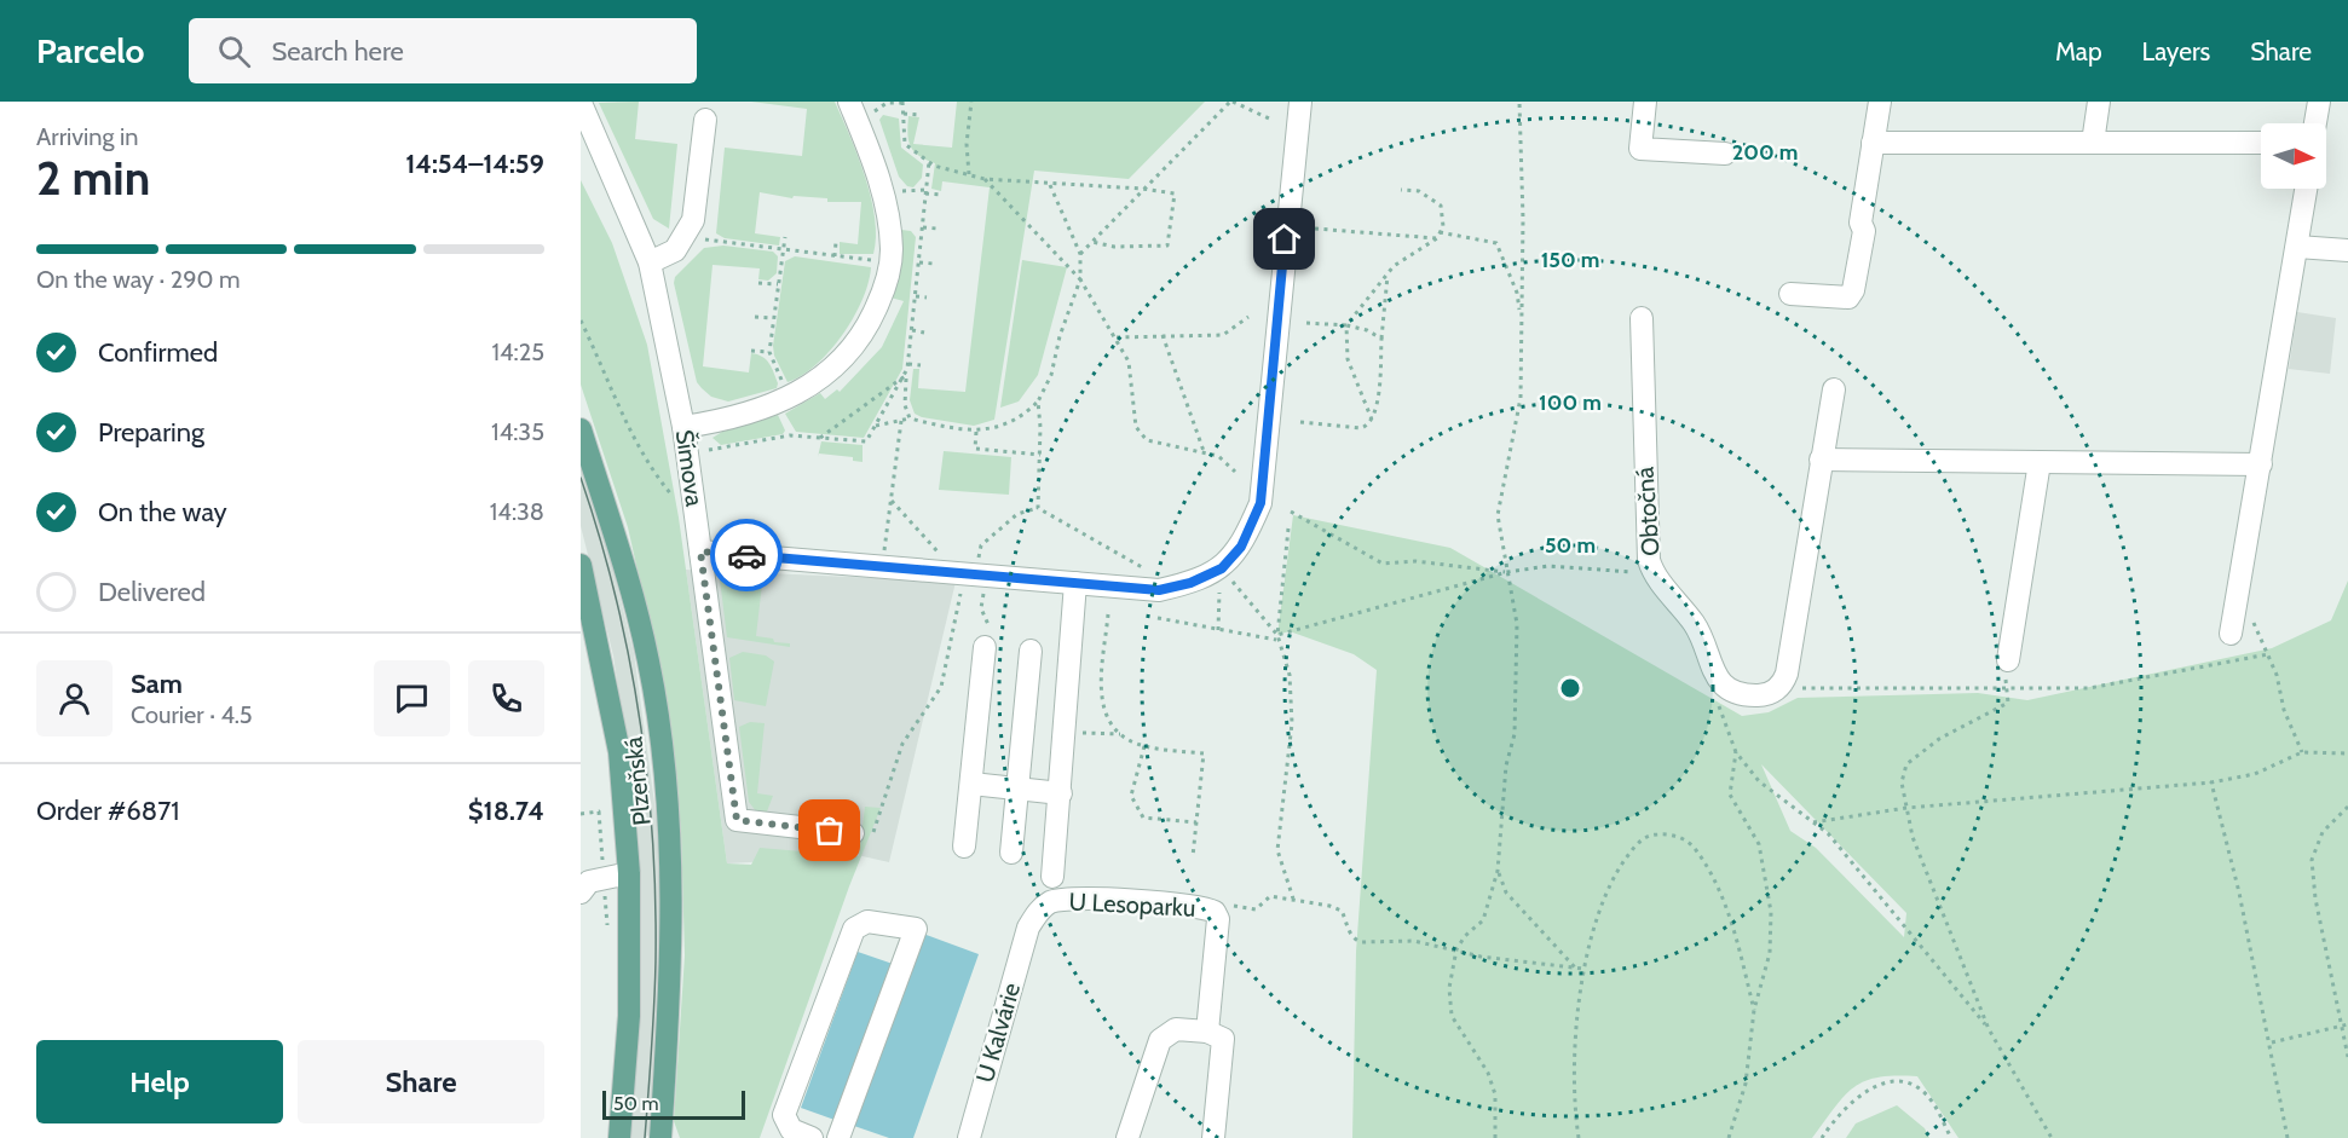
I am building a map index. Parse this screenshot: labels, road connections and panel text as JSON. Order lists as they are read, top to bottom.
{
  "streets": {
    "main road": ["Plzeňská"],
    "street": [
      "Šímova",
      "Obtočná",
      "U Lesoparku",
      "U Kalvárie"
    ]
  },
  "crossings": [
    ["U Lesoparku", "U Kalvárie"]
  ],
  "scale_bar": "50 m",
  "north": "right",
  "page": {
    "header": "Parcelo",
    "search": "Search here",
    "nav": ["Map", "Layers", "Share"],
    "heading": ["2 min", "Arriving in", "14:54–14:59"],
    "panel": [
      "Sam",
      "Courier · 4.5",
      "Order #6871",
      "$18.74"
    ],
    "bar": "On the way · 290 m",
    "list": [
      ["Confirmed", "14:25"],
      ["Preparing", "14:35"],
      ["On the way", "14:38"],
      "Delivered"
    ],
    "buttons": ["Help", "Share"],
    "scale": "50 m"
  },
  "rings": [
    "200 m",
    "150 m",
    "100 m",
    "50 m"
  ]
}
